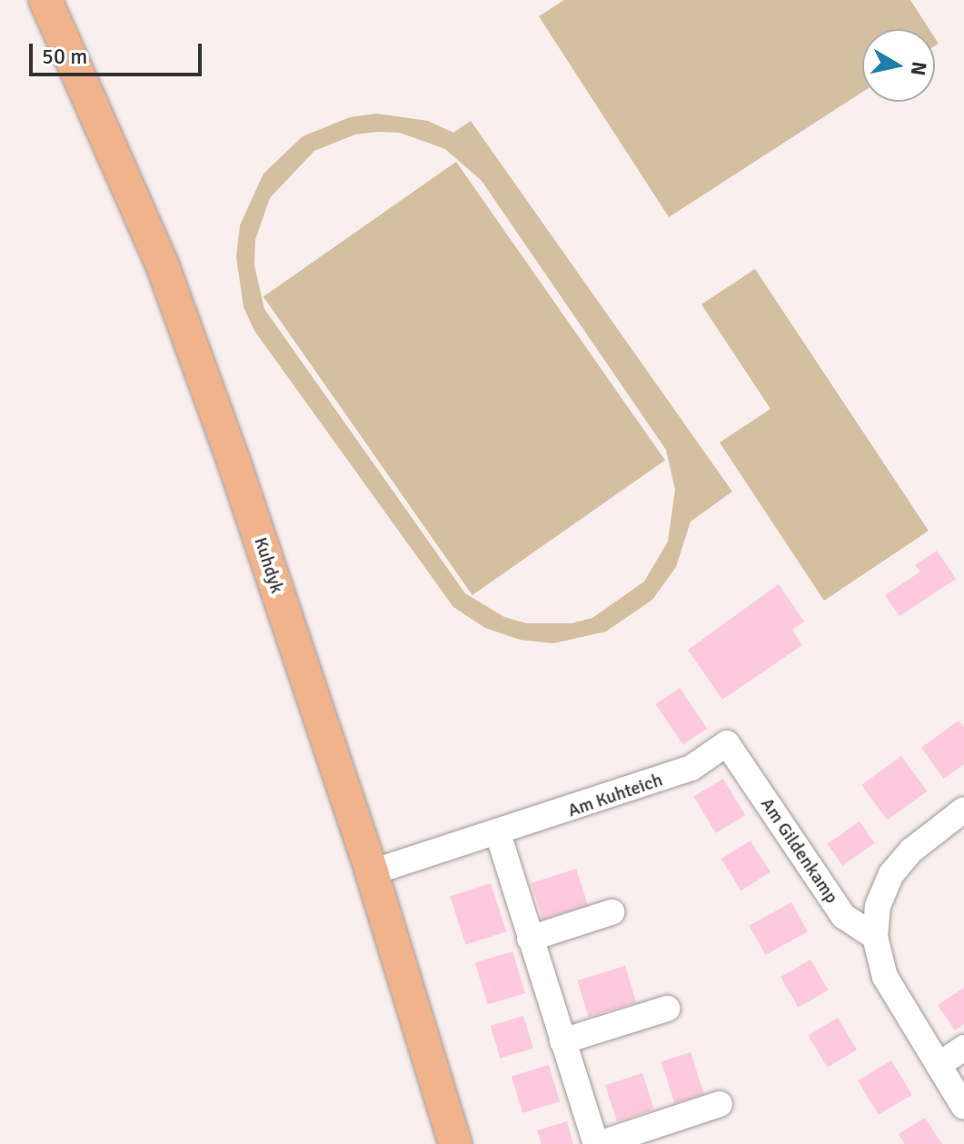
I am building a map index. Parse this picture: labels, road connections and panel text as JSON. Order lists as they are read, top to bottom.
{
  "streets": {
    "main road": ["Kuhdyk"],
    "street": ["Am Kuhteich", "Am Gildenkamp"]
  },
  "crossings": [
    ["Kuhdyk", "Am Kuhteich"],
    ["Am Kuhteich", "Am Gildenkamp"]
  ],
  "scale_bar": "50 m",
  "north": "right"
}
